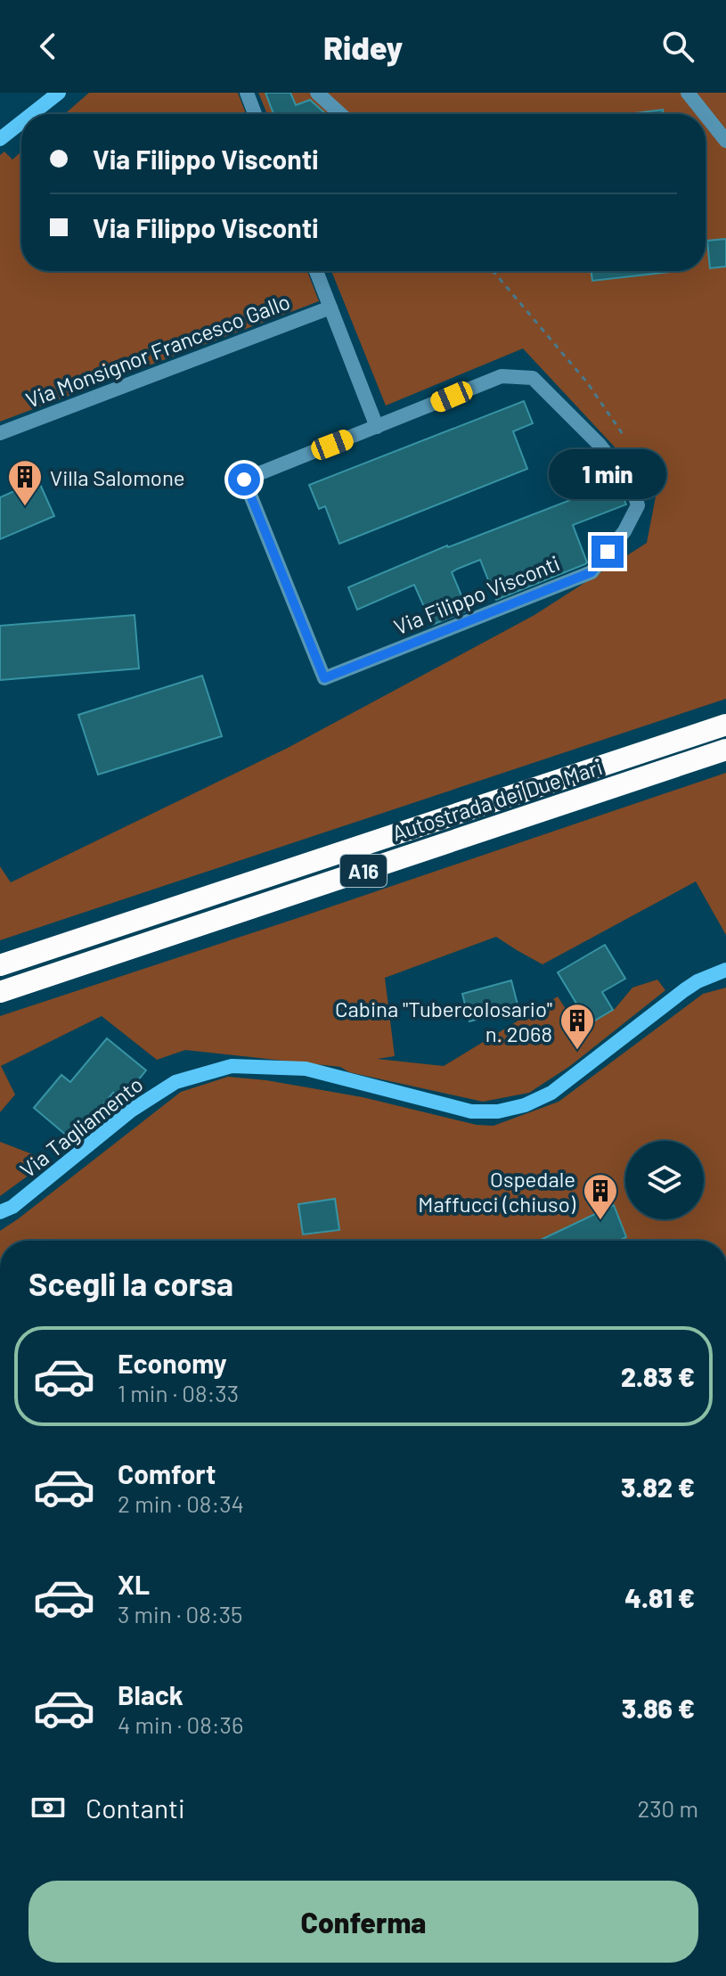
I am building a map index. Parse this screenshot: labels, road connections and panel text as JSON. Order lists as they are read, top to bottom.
{
  "streets": {
    "highway": ["Autostrada dei Due Mari", "A16"],
    "main road": ["Via Tagliamento"],
    "street": ["Via Monsignor Francesco Gallo", "Via Filippo Visconti"]
  },
  "places": {
    "building": ["Villa Salomone", "Cabina \"Tubercolosario\" n. 2068", "Ospedale Maffucci (chiuso)"]
  },
  "page": {
    "header": "Ridey",
    "banner": ["Via Filippo Visconti", "Via Filippo Visconti"],
    "bubble": "1 min",
    "heading": "Scegli la corsa",
    "list": [
      {
        "name": "Economy",
        "note": "1 min · 08:33",
        "value": "2.83 €"
      },
      {
        "name": "Comfort",
        "note": "2 min · 08:34",
        "value": "3.82 €"
      },
      {
        "name": "XL",
        "note": "3 min · 08:35",
        "value": "4.81 €"
      },
      {
        "name": "Black",
        "note": "4 min · 08:36",
        "value": "3.86 €"
      }
    ],
    "pay": ["Contanti", "230 m"],
    "buttons": "Conferma"
  }
}
